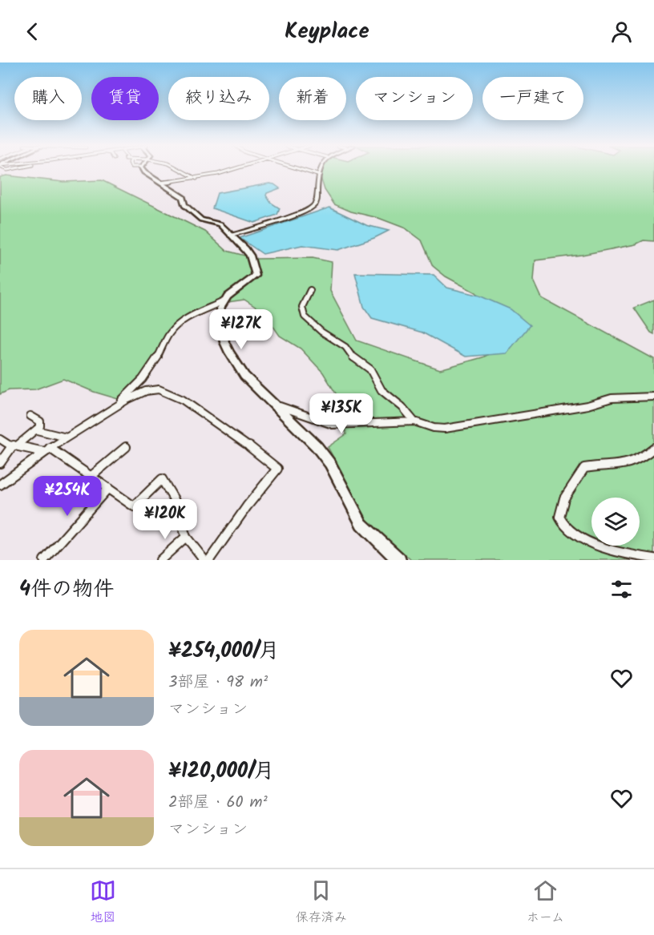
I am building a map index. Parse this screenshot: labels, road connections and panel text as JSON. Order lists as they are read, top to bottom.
{
  "page": {
    "header": "Keyplace",
    "chip": [
      "購入",
      "賃貸",
      "絞り込み",
      "新着",
      "マンション",
      "一戸建て"
    ],
    "price": [
      "¥127K",
      "¥135K",
      "¥254K",
      "¥120K"
    ],
    "heading": "4件の物件",
    "list": [
      {
        "name": "¥254,000/月",
        "note": "3部屋 · 98 m² · マンション"
      },
      {
        "name": "¥120,000/月",
        "note": "2部屋 · 60 m² · マンション"
      }
    ],
    "tabs": ["地図", "保存済み", "ホーム"]
  }
}
